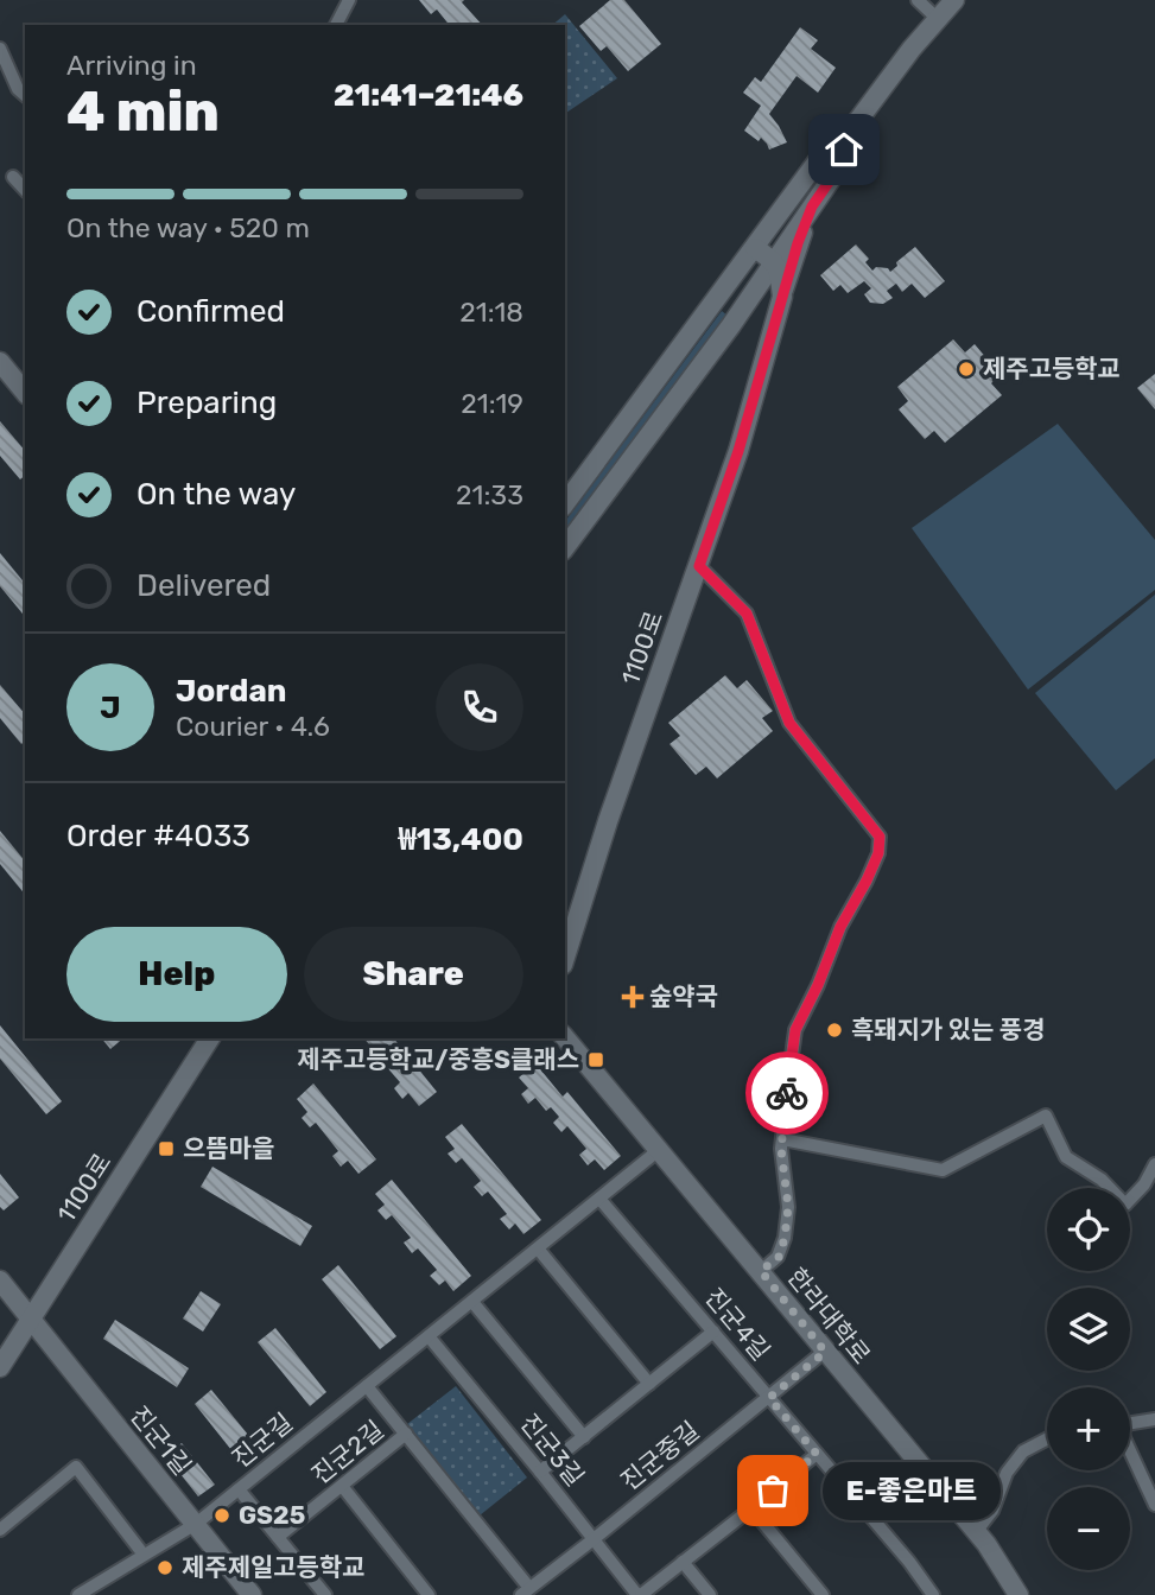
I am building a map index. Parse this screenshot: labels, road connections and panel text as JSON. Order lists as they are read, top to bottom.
{
  "streets": {
    "main road": ["1100로", "한라대학로", "진군1길"],
    "street": [
      "진군4길",
      "진군길",
      "진군3길",
      "진군2길",
      "진군중길"
    ]
  },
  "crossings": [
    ["1100로", "진군1길"],
    ["한라대학로", "진군길"],
    ["한라대학로", "진군중길"],
    ["진군4길", "진군길"],
    ["진군4길", "진군3길"],
    ["진군4길", "진군중길"],
    ["진군1길", "진군길"],
    ["진군길", "진군3길"],
    ["진군3길", "진군중길"]
  ],
  "places": {
    "other": [
      "제주고등학교",
      "흑돼지가 있는 풍경",
      "E-좋은마트",
      "GS25",
      "제주제일고등학교"
    ],
    "health": ["숲약국"],
    "transit": ["제주고등학교/중흥S클래스", "으뜸마을"]
  },
  "page": {
    "heading": ["4 min", "Arriving in", "21:41–21:46"],
    "panel": [
      "Jordan",
      "Courier · 4.6",
      "Order #4033",
      "₩13,400"
    ],
    "bar": "On the way · 520 m",
    "list": [
      ["Confirmed", "21:18"],
      ["Preparing", "21:19"],
      ["On the way", "21:33"],
      "Delivered"
    ],
    "round": "J",
    "buttons": ["Help", "Share"],
    "map_buttons": ["+", "−"],
    "bubble": "E-좋은마트"
  }
}
